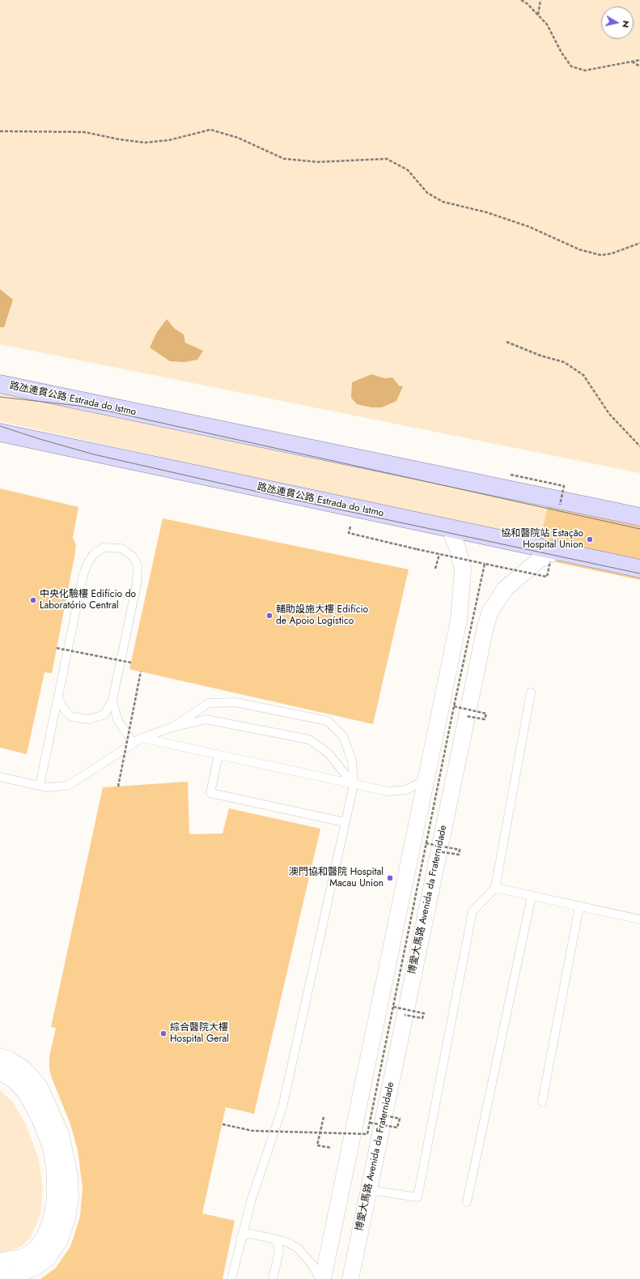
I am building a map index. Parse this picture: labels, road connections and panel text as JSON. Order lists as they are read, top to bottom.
{
  "streets": {
    "main road": ["路氹連貫公路 Estrada do Istmo"],
    "street": ["博愛大馬路 Avenida da Fraternidade"]
  },
  "crossings": [
    ["路氹連貫公路 Estrada do Istmo", "博愛大馬路 Avenida da Fraternidade"]
  ],
  "places": [
    "協和醫院站 Estação Hospital Union",
    "中央化驗樓 Edifício do Laboratório Central",
    "輔助設施大樓 Edifício de Apoio Logístico",
    "澳門協和醫院 Hospital Macau Union",
    "綜合醫院大樓 Hospital Geral"
  ],
  "north": "right"
}
